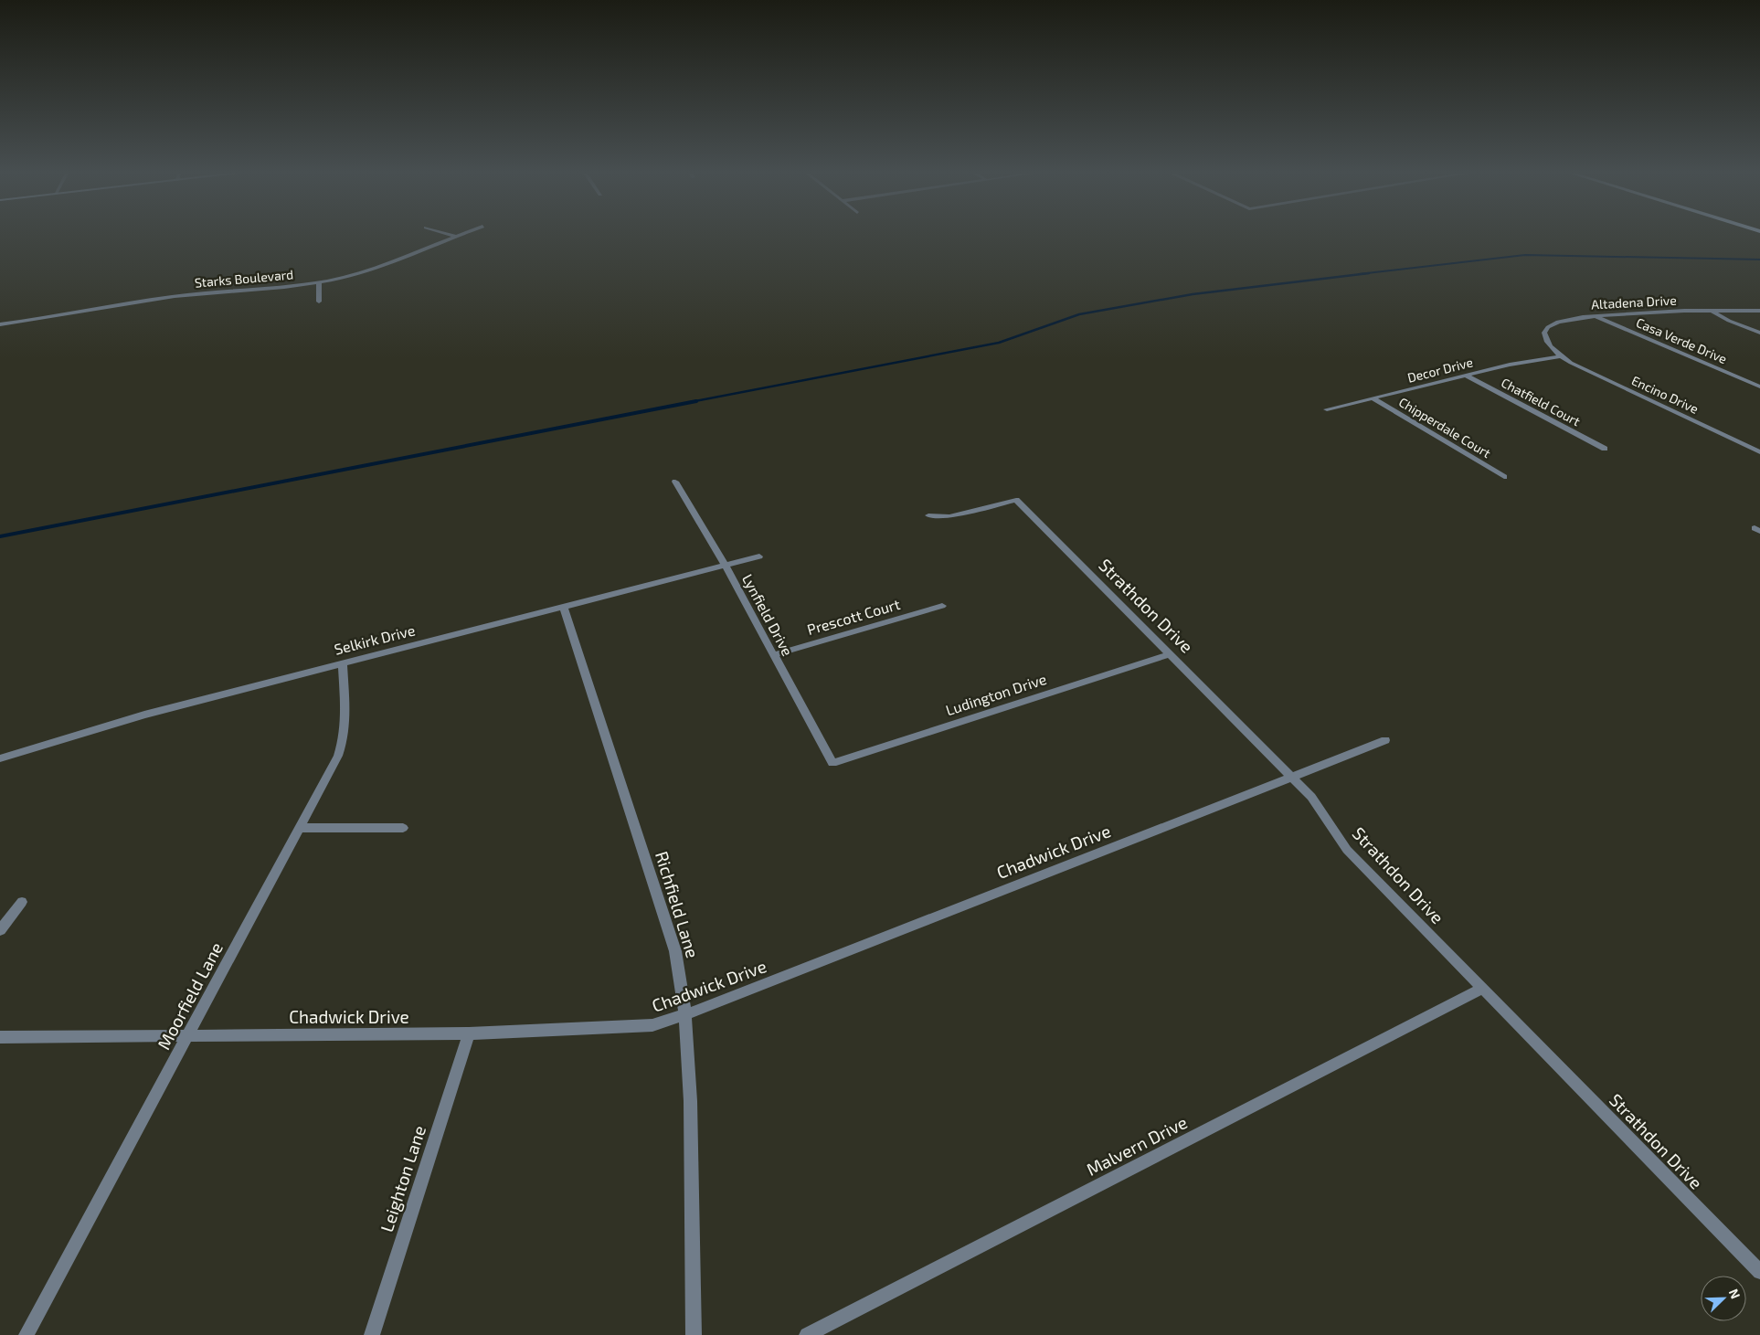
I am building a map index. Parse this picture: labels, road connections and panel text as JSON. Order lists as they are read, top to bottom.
{
  "streets": {
    "street": [
      "Starks Boulevard",
      "Altadena Drive",
      "Casa Verde Drive",
      "Decor Drive",
      "Encino Drive",
      "Chatfield Court",
      "Chipperdale Court",
      "Strathdon Drive",
      "Lynfield Drive",
      "Prescott Court",
      "Selkirk Drive",
      "Ludington Drive",
      "Chadwick Drive",
      "Richfield Lane",
      "Moorfield Lane",
      "Malvern Drive",
      "Leighton Lane"
    ]
  },
  "crossings": [
    ["Altadena Drive", "Casa Verde Drive"],
    ["Altadena Drive", "Decor Drive"],
    ["Altadena Drive", "Encino Drive"],
    ["Decor Drive", "Encino Drive"],
    ["Decor Drive", "Chatfield Court"],
    ["Decor Drive", "Chipperdale Court"],
    ["Strathdon Drive", "Ludington Drive"],
    ["Strathdon Drive", "Chadwick Drive"],
    ["Strathdon Drive", "Malvern Drive"],
    ["Lynfield Drive", "Prescott Court"],
    ["Lynfield Drive", "Selkirk Drive"],
    ["Lynfield Drive", "Ludington Drive"],
    ["Selkirk Drive", "Richfield Lane"],
    ["Selkirk Drive", "Moorfield Lane"],
    ["Chadwick Drive", "Richfield Lane"],
    ["Chadwick Drive", "Moorfield Lane"],
    ["Chadwick Drive", "Leighton Lane"]
  ],
  "north": "top right"
}
